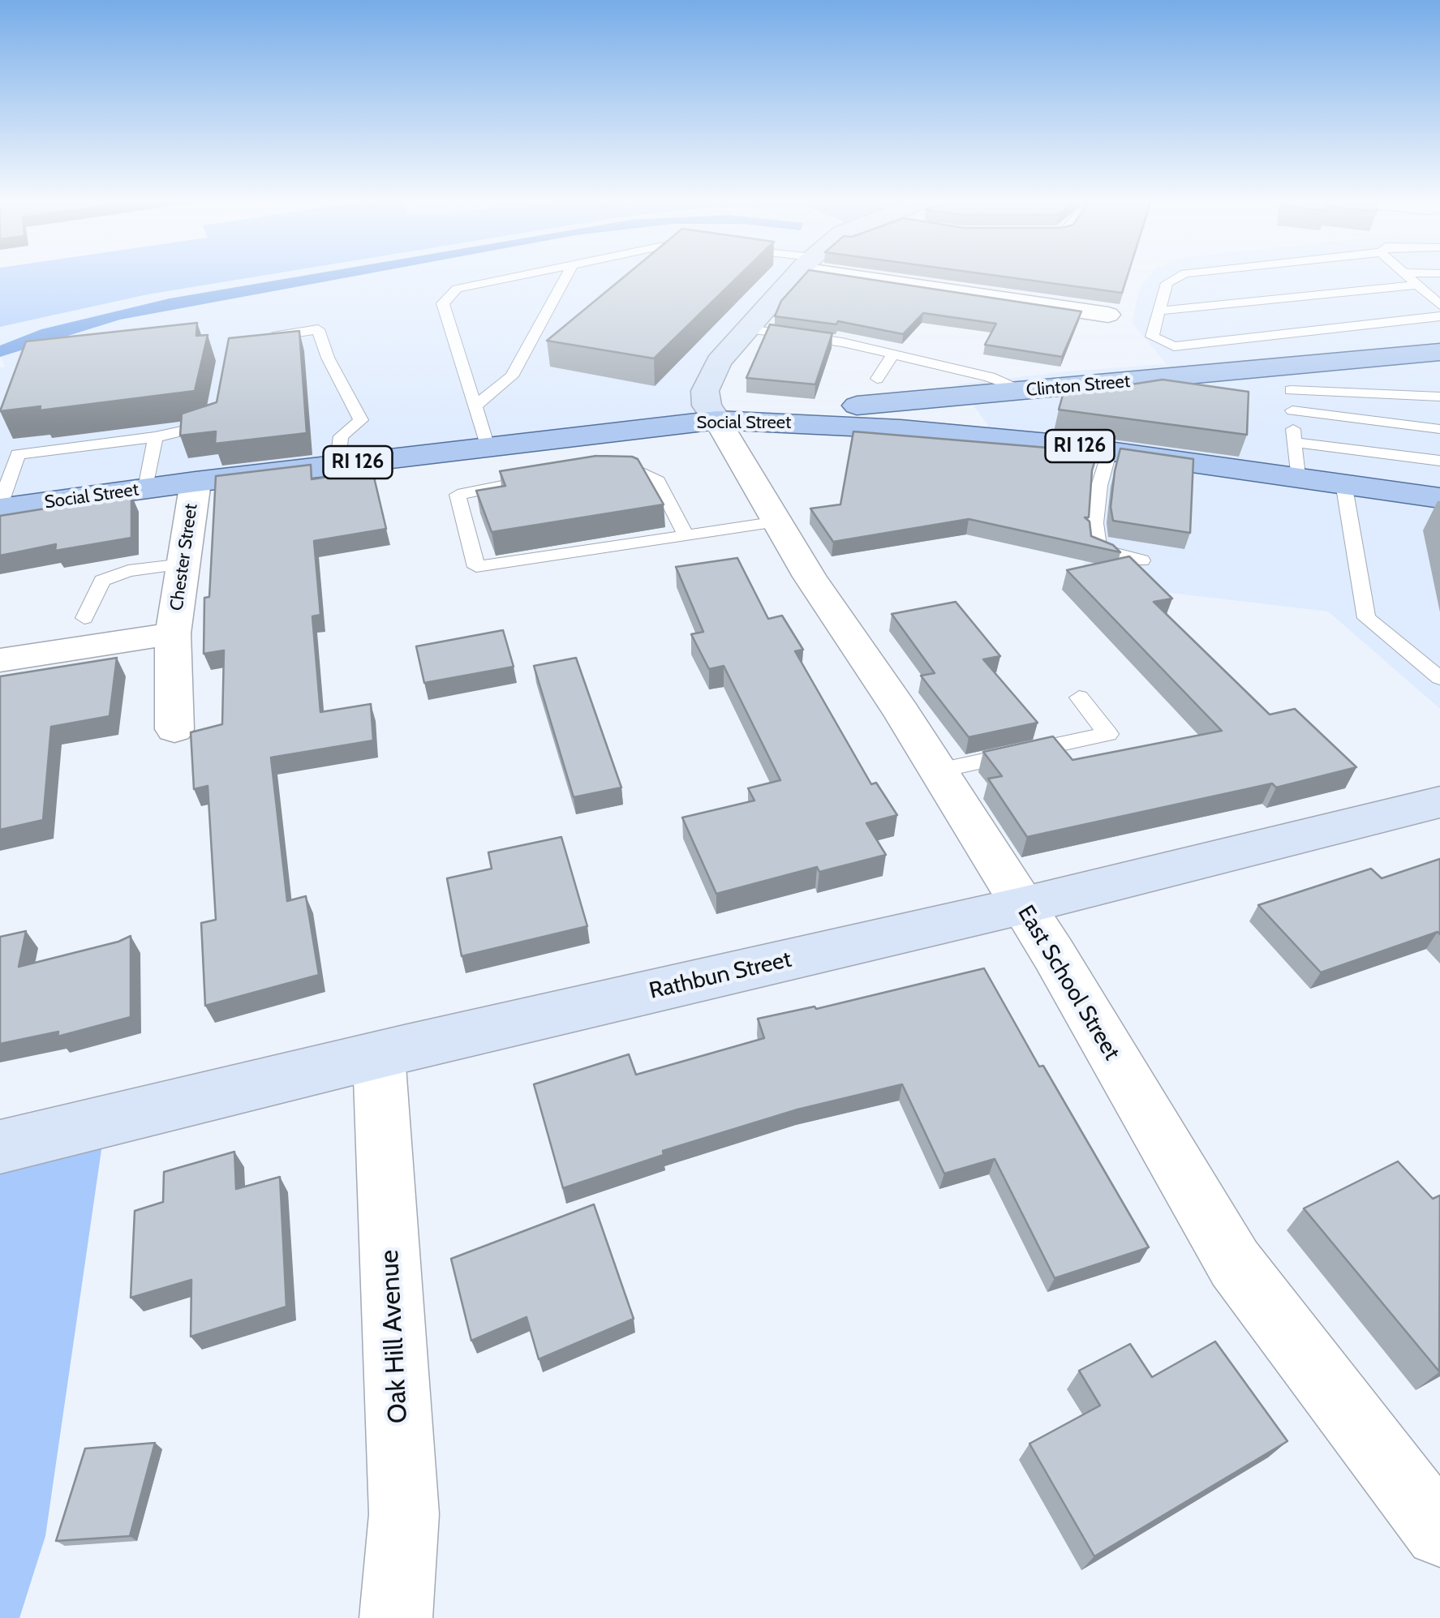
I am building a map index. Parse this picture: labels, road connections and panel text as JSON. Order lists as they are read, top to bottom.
{
  "streets": {
    "main road": [
      "Clinton Street",
      "Social Street",
      "RI 126",
      "Rathbun Street"
    ],
    "street": ["Chester Street", "East School Street", "Oak Hill Avenue"]
  },
  "crossings": [
    ["Clinton Street", "Social Street"],
    ["Clinton Street", "East School Street"],
    ["Social Street", "Chester Street"],
    ["Social Street", "East School Street"],
    ["Rathbun Street", "East School Street"],
    ["Rathbun Street", "Oak Hill Avenue"]
  ]
}
